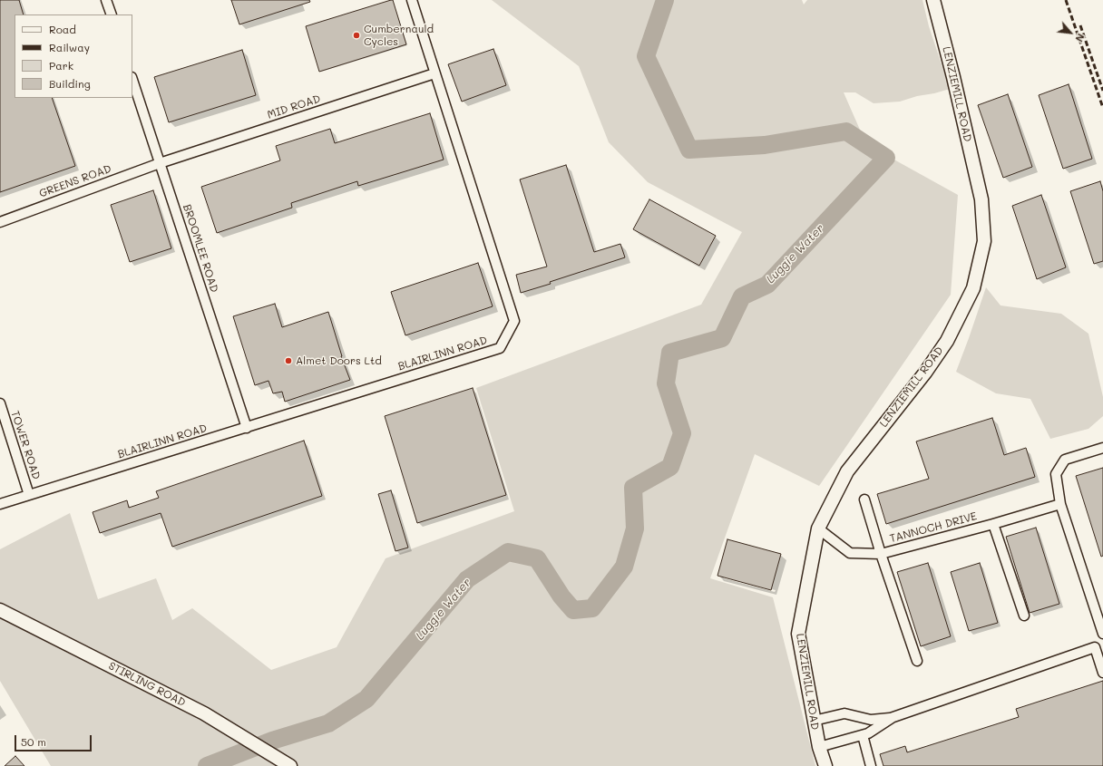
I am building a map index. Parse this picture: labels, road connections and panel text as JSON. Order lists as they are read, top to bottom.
{
  "streets": {
    "main road": ["LENZIEMILL ROAD", "STIRLING ROAD"],
    "street": [
      "MID ROAD",
      "GREENS ROAD",
      "BROOMLEE ROAD",
      "BLAIRLINN ROAD",
      "TOWER ROAD",
      "TANNOCH DRIVE"
    ]
  },
  "crossings": [
    ["LENZIEMILL ROAD", "TANNOCH DRIVE"],
    ["MID ROAD", "GREENS ROAD"],
    ["MID ROAD", "BROOMLEE ROAD"],
    ["MID ROAD", "BLAIRLINN ROAD"],
    ["GREENS ROAD", "BROOMLEE ROAD"],
    ["BROOMLEE ROAD", "BLAIRLINN ROAD"],
    ["BLAIRLINN ROAD", "TOWER ROAD"]
  ],
  "water": ["Luggie Water"],
  "places": ["Cumbernauld Cycles", "Almet Doors Ltd"],
  "legend": [
    "Road",
    "Railway",
    "Park",
    "Building"
  ],
  "scale_bar": "50 m",
  "north": "bottom right"
}
